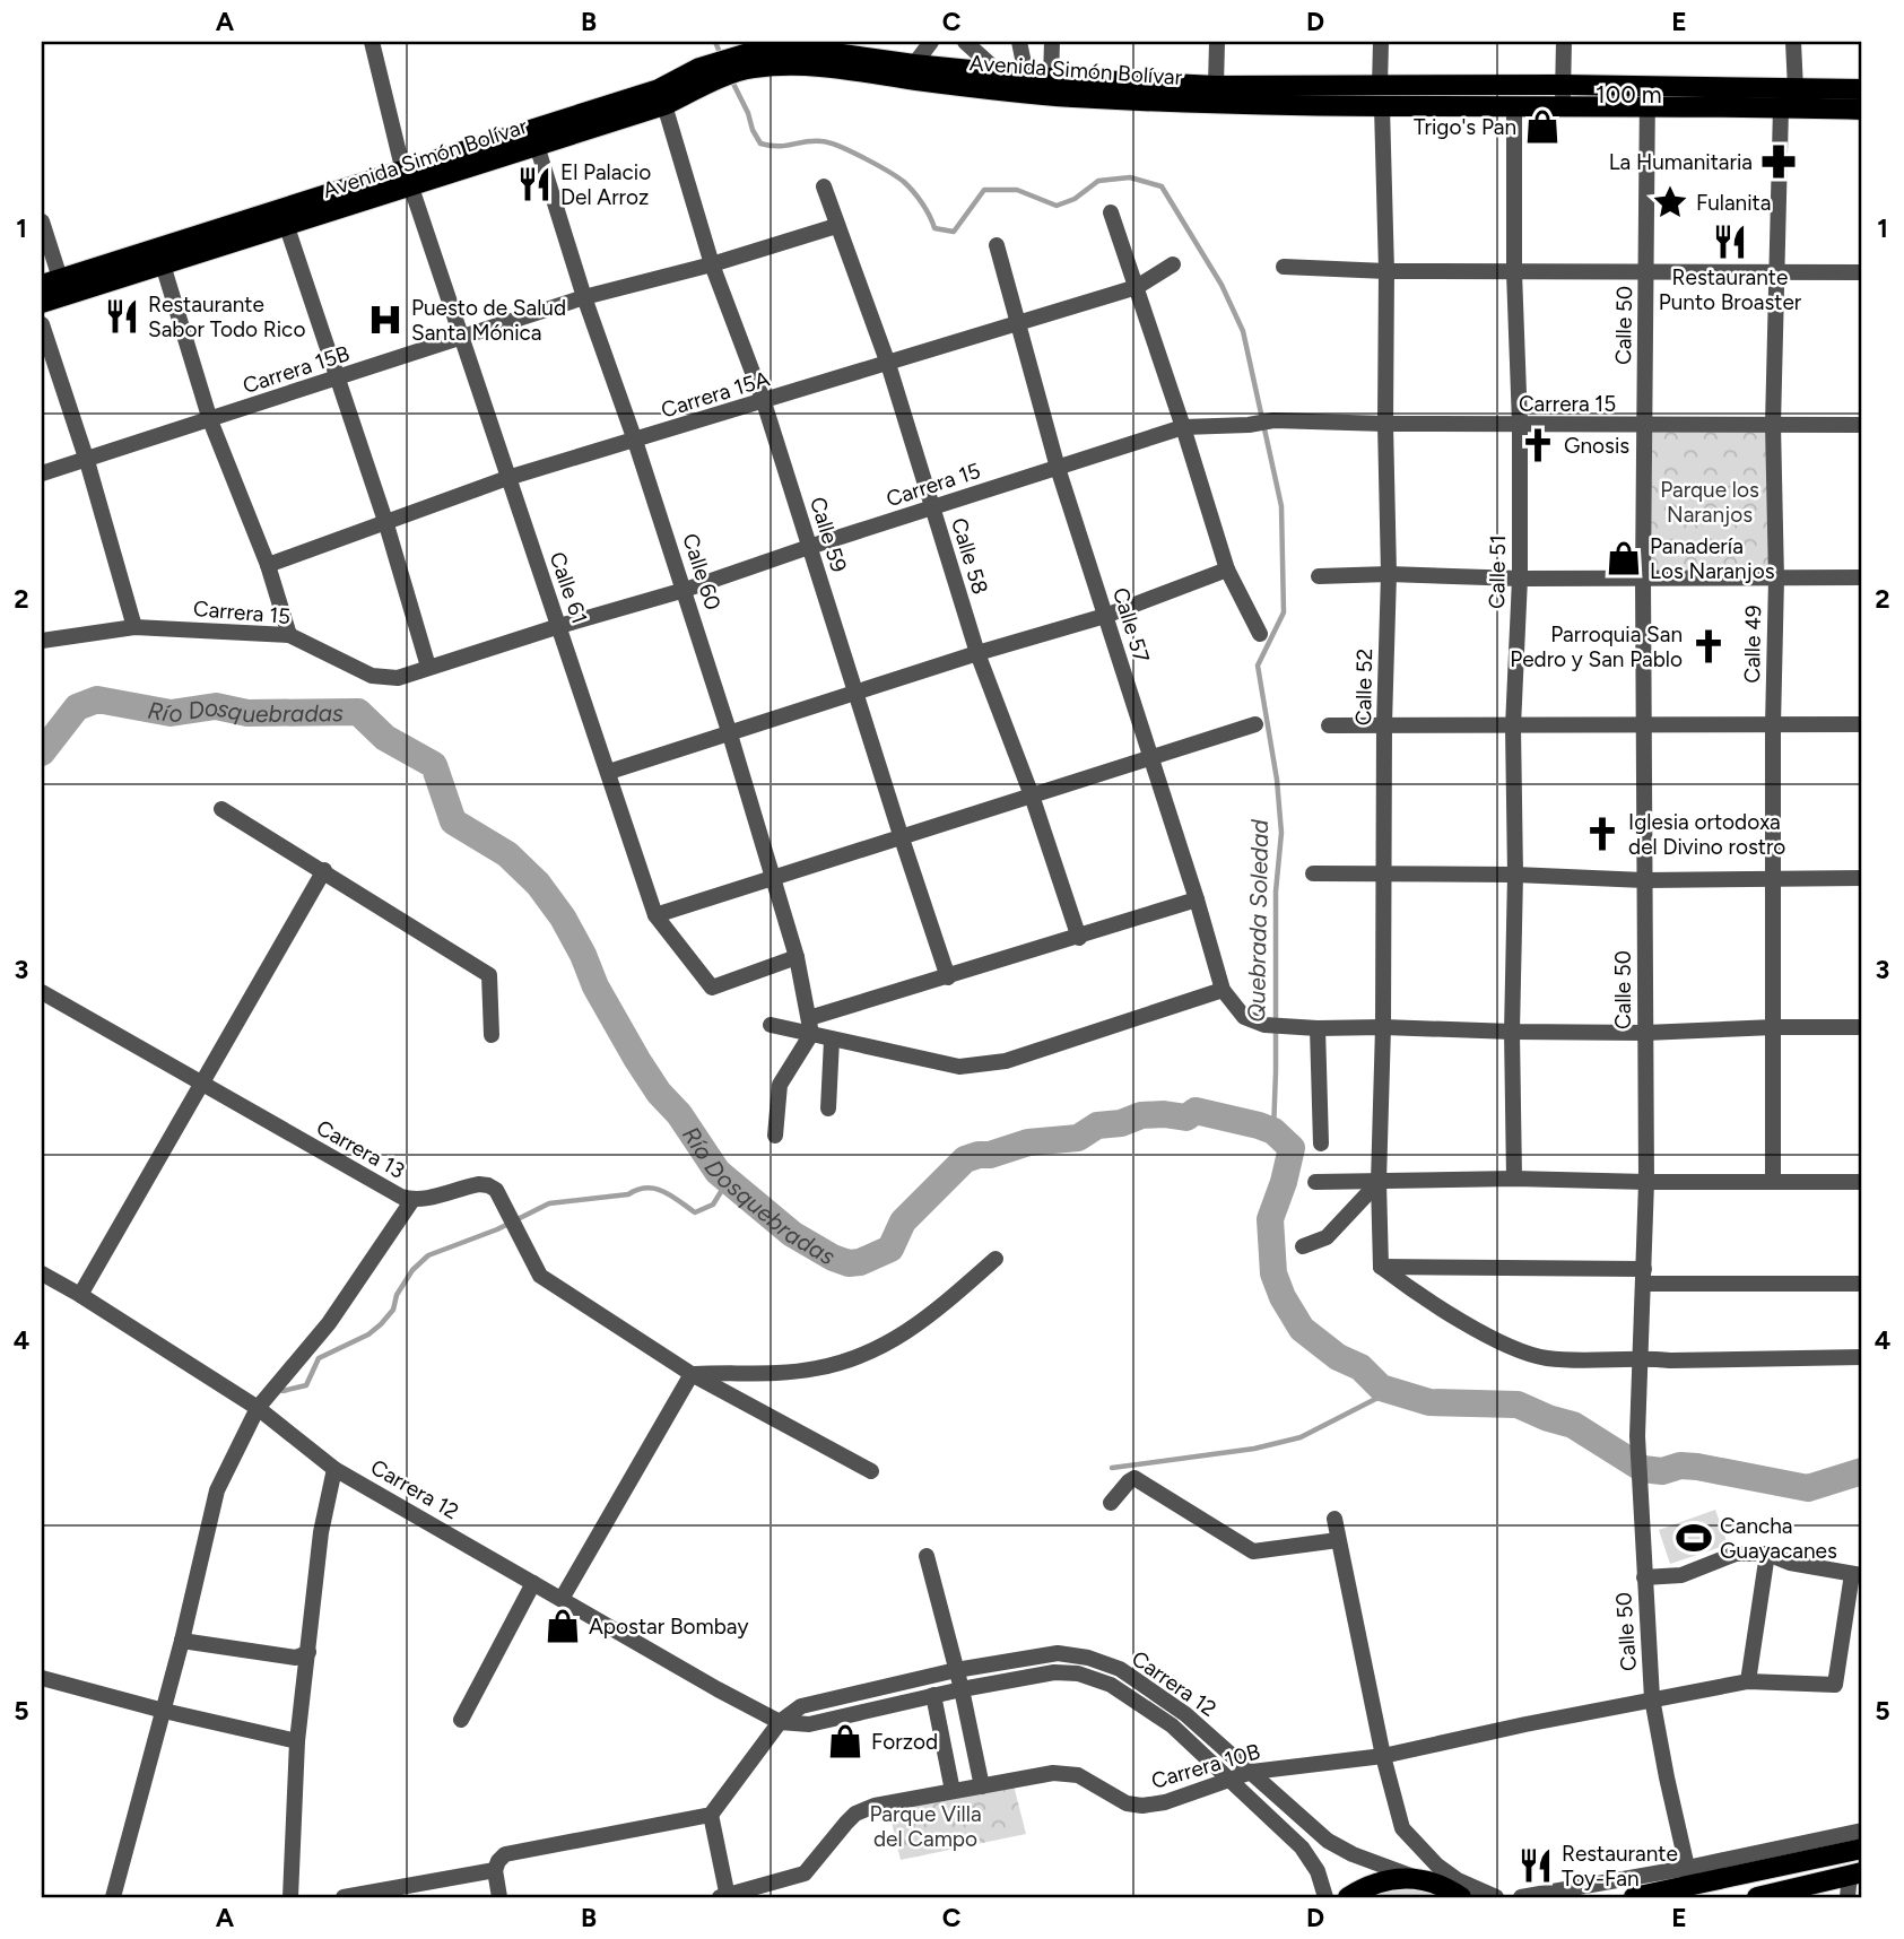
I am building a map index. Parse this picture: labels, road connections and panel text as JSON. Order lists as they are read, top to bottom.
{
  "streets": {
    "main road": ["Avenida Simón Bolívar"],
    "street": [
      "Calle 50",
      "Carrera 15B",
      "Carrera 15A",
      "Carrera 15",
      "Calle 59",
      "Calle 58",
      "Calle 60",
      "Calle 51",
      "Calle 61",
      "Calle 57",
      "Calle 49",
      "Calle 52",
      "Carrera 13",
      "Carrera 12",
      "Carrera 10B"
    ]
  },
  "crossings": [
    ["Avenida Simón Bolívar", "Calle 50"],
    ["Avenida Simón Bolívar", "Calle 59"],
    ["Avenida Simón Bolívar", "Calle 60"],
    ["Avenida Simón Bolívar", "Calle 51"],
    ["Avenida Simón Bolívar", "Calle 61"],
    ["Avenida Simón Bolívar", "Calle 49"],
    ["Avenida Simón Bolívar", "Calle 52"],
    ["Calle 50", "Carrera 15"],
    ["Calle 50", "Carrera 10B"],
    ["Carrera 15B", "Calle 59"],
    ["Carrera 15B", "Calle 58"],
    ["Carrera 15B", "Calle 60"],
    ["Carrera 15B", "Calle 61"],
    ["Carrera 15A", "Calle 59"],
    ["Carrera 15A", "Calle 58"],
    ["Carrera 15A", "Calle 60"],
    ["Carrera 15A", "Calle 61"],
    ["Carrera 15A", "Calle 57"],
    ["Carrera 15", "Calle 59"],
    ["Carrera 15", "Calle 58"],
    ["Carrera 15", "Calle 60"],
    ["Carrera 15", "Calle 51"],
    ["Carrera 15", "Calle 61"],
    ["Carrera 15", "Calle 57"],
    ["Carrera 15", "Calle 49"],
    ["Carrera 15", "Calle 52"],
    ["Calle 60", "Calle 61"],
    ["Carrera 12", "Carrera 10B"]
  ],
  "water": ["Río Dosquebradas", "Quebrada Soledad"],
  "parks": ["Parque los Naranjos", "Parque Villa del Campo"],
  "places": {
    "shop": [
      "Trigo's Pan",
      "Panadería Los Naranjos",
      "Apostar Bombay",
      "Forzod"
    ],
    "pharmacy": ["La Humanitaria"],
    "restaurant": [
      "El Palacio Del Arroz",
      "Restaurante Punto Broaster",
      "Restaurante Sabor Todo Rico",
      "Restaurante Toy-Fan"
    ],
    "place": ["Fulanita"],
    "hospital": ["Puesto de Salud Santa Mónica"],
    "church": ["Gnosis", "Parroquia San Pedro y San Pablo", "Iglesia ortodoxa del Divino rostro"],
    "sports": ["Cancha Guayacanes"]
  },
  "scale_bar": "100 m",
  "grid": {
    "columns": [
      "A",
      "B",
      "C",
      "D",
      "E"
    ],
    "rows": [
      "1",
      "2",
      "3",
      "4",
      "5"
    ]
  }
}
